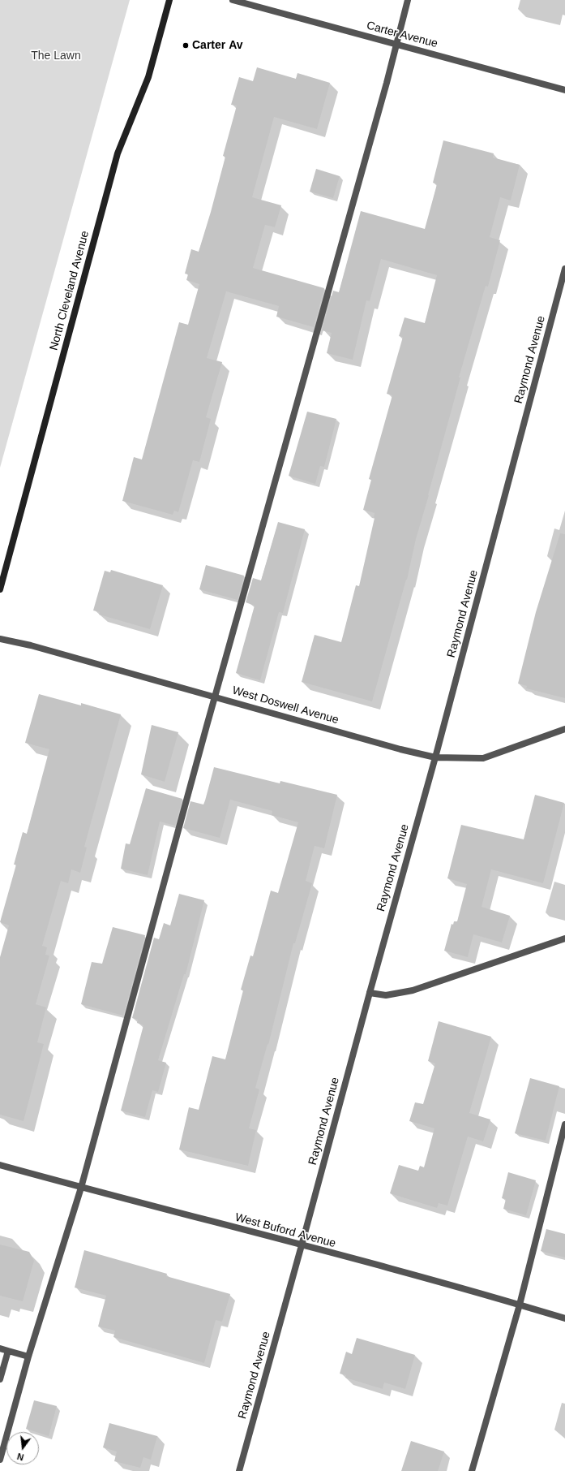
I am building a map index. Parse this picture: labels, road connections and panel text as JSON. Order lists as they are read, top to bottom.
{
  "streets": {
    "main road": ["North Cleveland Avenue"],
    "street": [
      "Carter Avenue",
      "Raymond Avenue",
      "West Doswell Avenue",
      "West Buford Avenue"
    ]
  },
  "crossings": [
    ["Raymond Avenue", "West Doswell Avenue"],
    ["Raymond Avenue", "West Buford Avenue"]
  ],
  "parks": ["The Lawn"],
  "places": ["Carter Av"],
  "north": "bottom"
}
